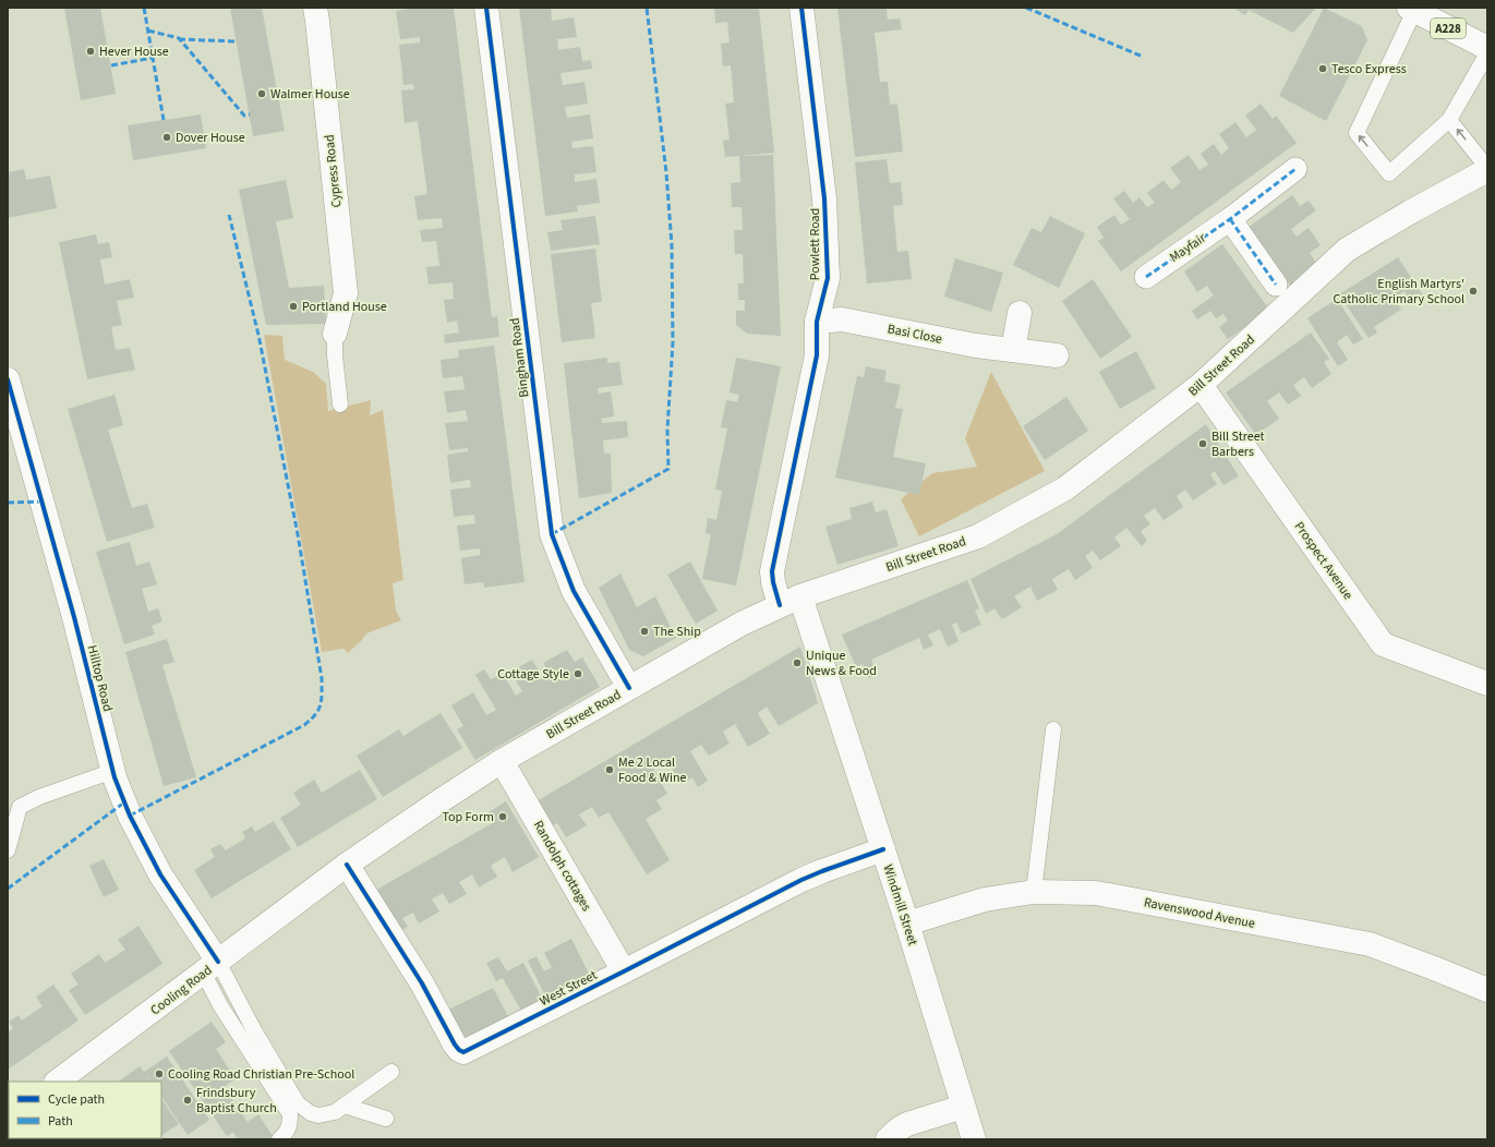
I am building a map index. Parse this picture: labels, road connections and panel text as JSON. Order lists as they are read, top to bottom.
{
  "streets": {
    "street": [
      "A228",
      "Cypress Road",
      "Powlett Road",
      "Mayfair",
      "Basi Close",
      "Bingham Road",
      "Bill Street Road",
      "Prospect Avenue",
      "Hilltop Road",
      "Randolph cottages",
      "Windmill Street",
      "Ravenswood Avenue",
      "West Street",
      "Cooling Road"
    ]
  },
  "crossings": [
    ["Powlett Road", "Basi Close"],
    ["Powlett Road", "Bill Street Road"],
    ["Powlett Road", "Windmill Street"],
    ["Bingham Road", "Bill Street Road"],
    ["Bill Street Road", "Prospect Avenue"],
    ["Bill Street Road", "Randolph cottages"],
    ["Bill Street Road", "Windmill Street"],
    ["Bill Street Road", "West Street"],
    ["Bill Street Road", "Cooling Road"],
    ["Hilltop Road", "Cooling Road"],
    ["Randolph cottages", "West Street"],
    ["Windmill Street", "Ravenswood Avenue"],
    ["Windmill Street", "West Street"]
  ],
  "places": [
    "Hever House",
    "Tesco Express",
    "Walmer House",
    "Dover House",
    "English Martyrs' Catholic Primary School",
    "Portland House",
    "Bill Street Barbers",
    "The Ship",
    "Unique News & Food",
    "Cottage Style",
    "Me 2 Local Food & Wine",
    "Top Form",
    "Cooling Road Christian Pre-School",
    "Frindsbury Baptist Church"
  ],
  "legend": ["Cycle path", "Path"]
}
